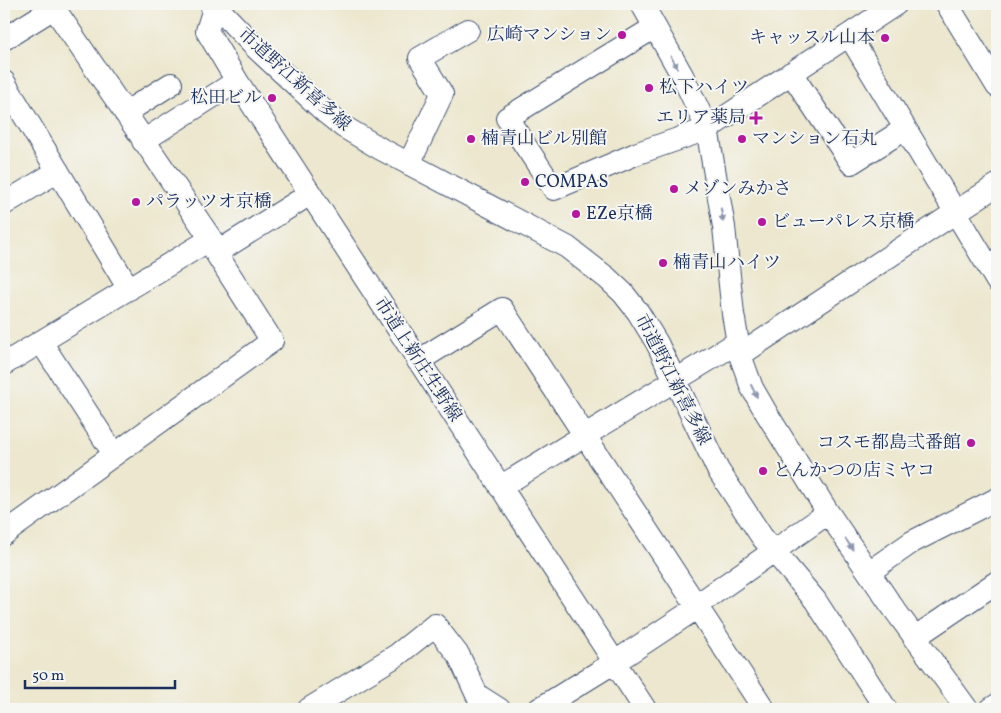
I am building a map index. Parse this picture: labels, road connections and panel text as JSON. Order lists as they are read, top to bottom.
{
  "streets": {
    "street": ["市道野江新喜多線", "市道上新庄生野線"]
  },
  "crossings": [
    ["市道野江新喜多線", "市道上新庄生野線"]
  ],
  "places": {
    "other": [
      "広崎マンション",
      "キャッスル山本",
      "松下ハイツ",
      "松田ビル",
      "楠青山ビル別館",
      "マンション石丸",
      "COMPAS",
      "メゾンみかさ",
      "パラッツオ京橋",
      "EZe京橋",
      "ビューパレス京橋",
      "楠青山ハイツ",
      "コスモ都島弍番館",
      "とんかつの店ミヤコ"
    ],
    "health": ["エリア薬局"]
  },
  "scale_bar": "50 m"
}
